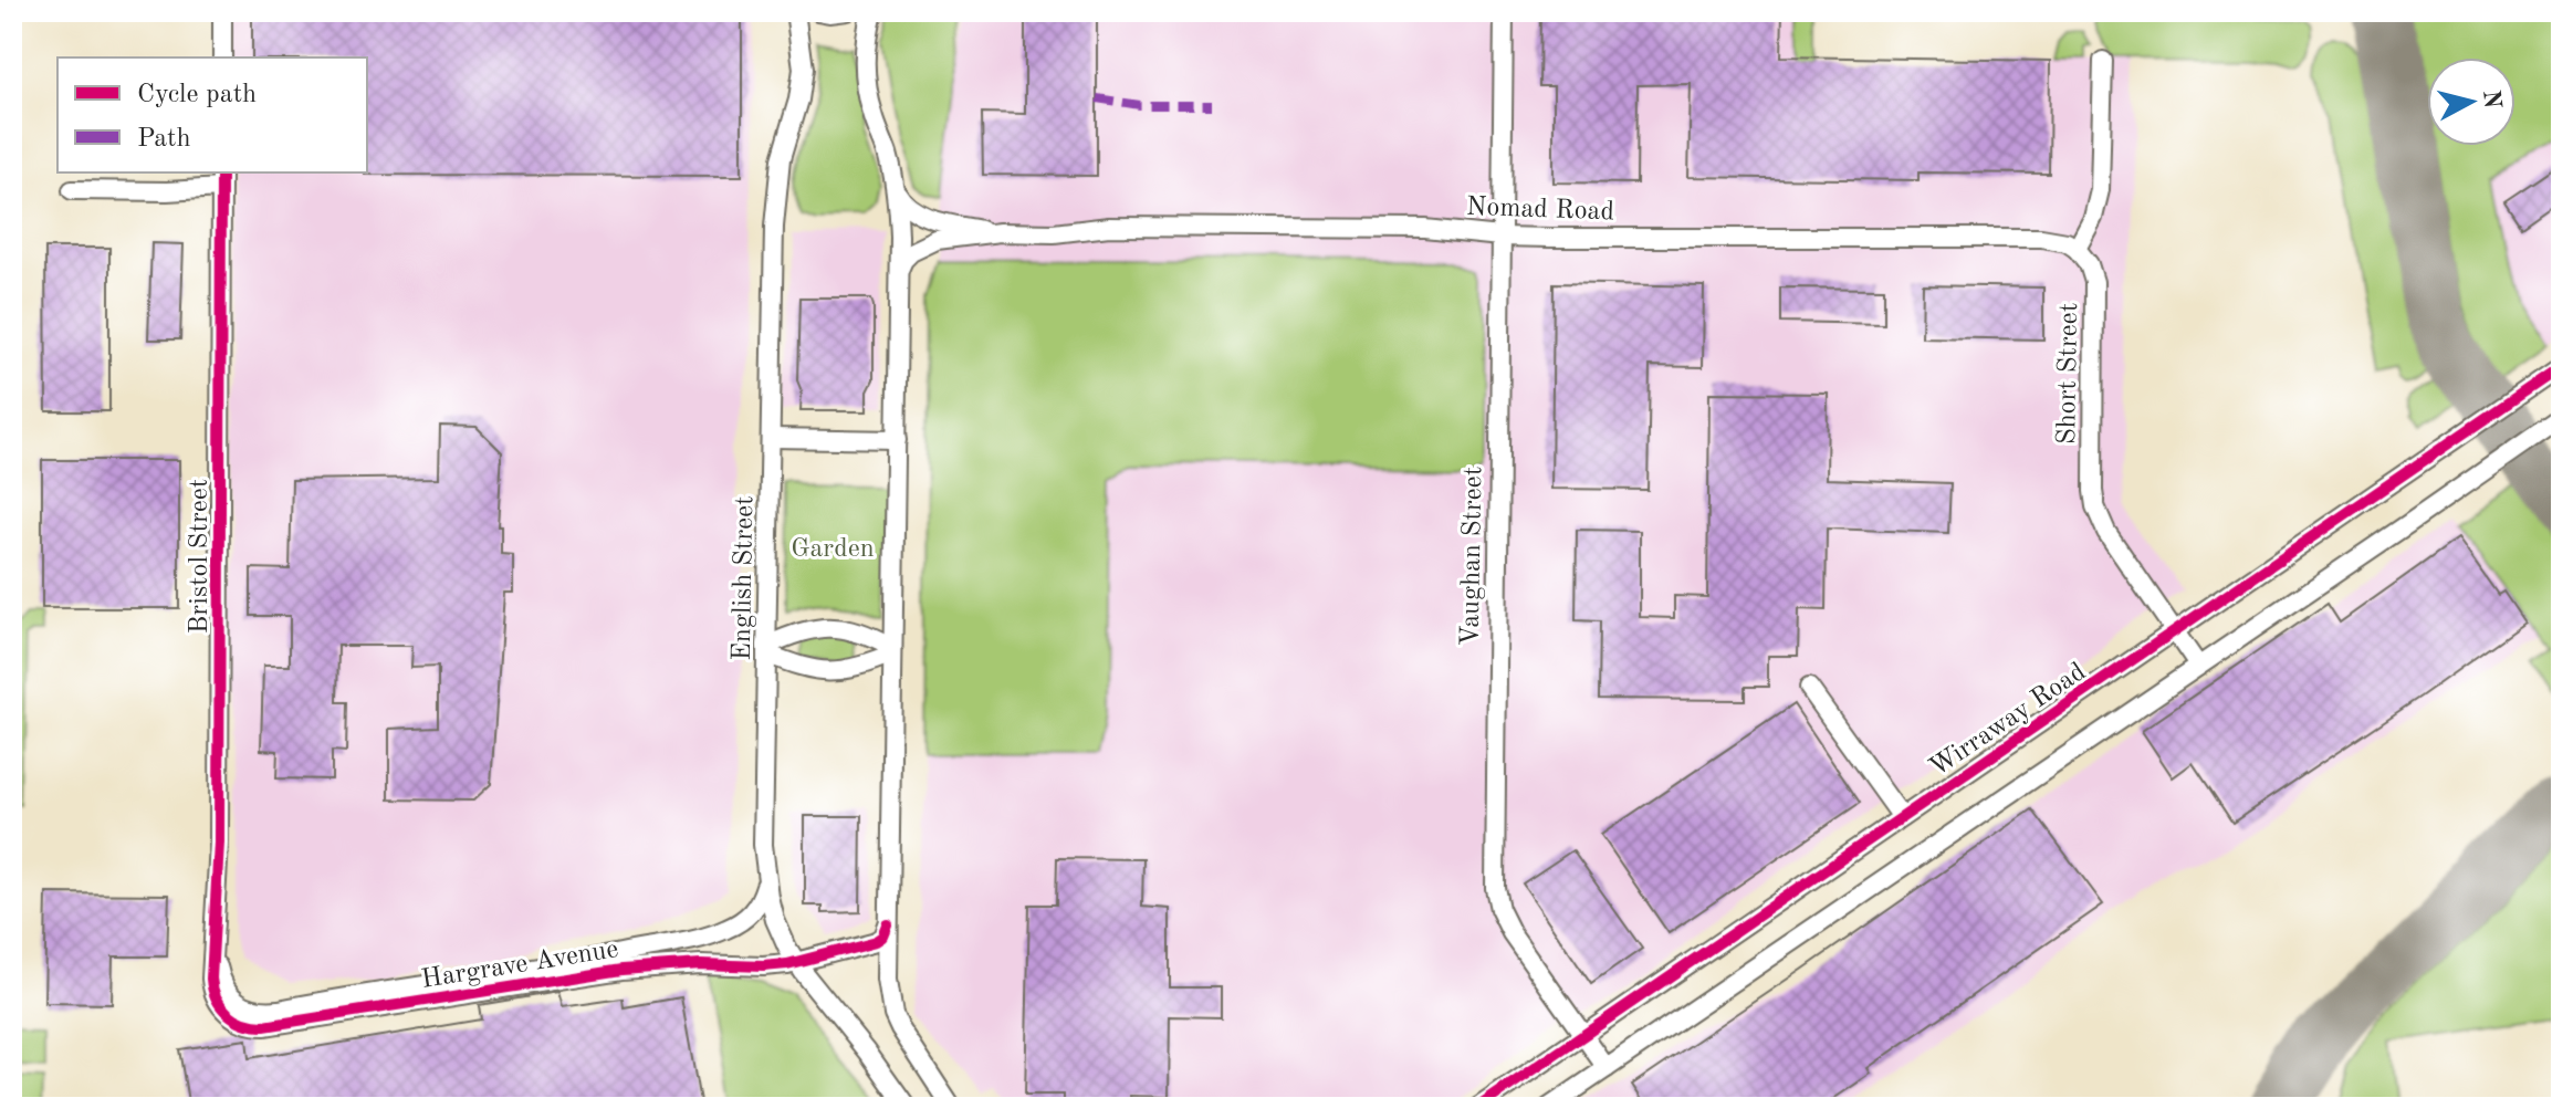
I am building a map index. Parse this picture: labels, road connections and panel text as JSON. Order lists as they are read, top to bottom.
{
  "streets": {
    "street": [
      "Nomad Road",
      "Short Street",
      "Bristol Street",
      "Vaughan Street",
      "English Street",
      "Wirraway Road",
      "Hargrave Avenue"
    ]
  },
  "crossings": [
    ["Nomad Road", "Short Street"],
    ["Nomad Road", "Vaughan Street"],
    ["Short Street", "Wirraway Road"],
    ["Bristol Street", "Hargrave Avenue"],
    ["Vaughan Street", "Wirraway Road"],
    ["English Street", "Hargrave Avenue"]
  ],
  "parks": ["Garden"],
  "legend": ["Cycle path", "Path"],
  "north": "right"
}
